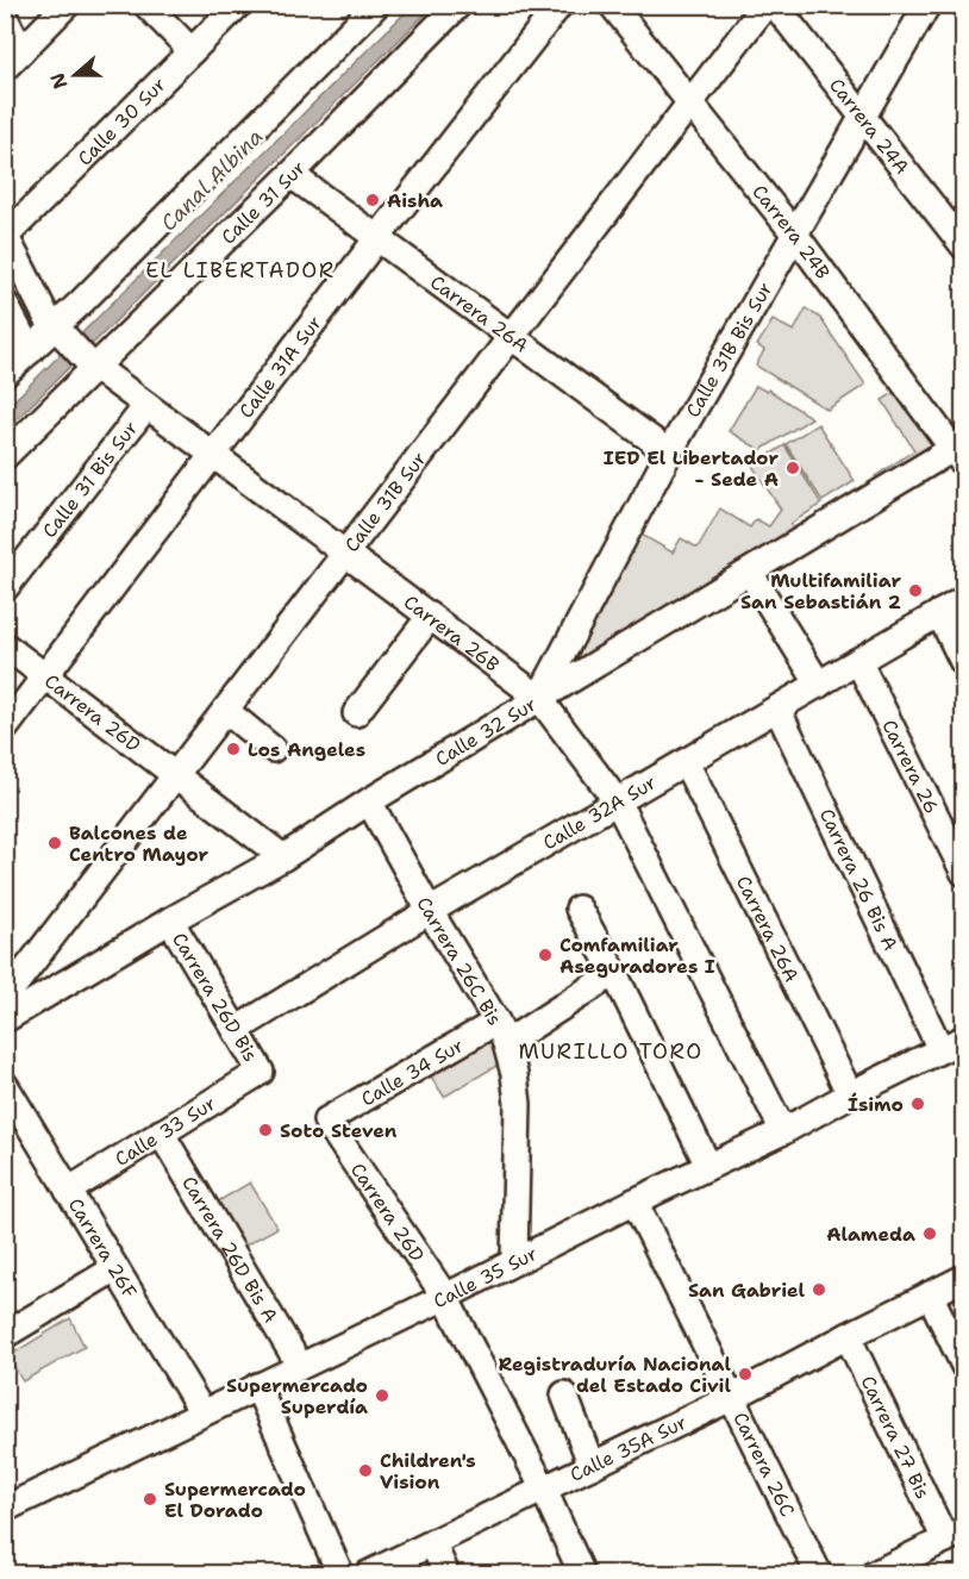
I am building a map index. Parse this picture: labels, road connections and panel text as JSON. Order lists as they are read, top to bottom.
{
  "streets": {
    "street": [
      "Calle 30 Sur",
      "Carrera 24A",
      "Calle 31 Sur",
      "Carrera 24B",
      "Carrera 26A",
      "Calle 31B Bis Sur",
      "Calle 31A Sur",
      "Calle 31 Bis Sur",
      "Calle 31B Sur",
      "Carrera 26B",
      "Carrera 26D",
      "Calle 32 Sur",
      "Carrera 26",
      "Calle 32A Sur",
      "Carrera 26 Bis A",
      "Carrera 26C Bis",
      "Carrera 26D Bis",
      "Calle 34 Sur",
      "Calle 33 Sur",
      "Carrera 26F",
      "Carrera 26D Bis A",
      "Calle 35 Sur",
      "Carrera 27 Bis",
      "Calle 35A Sur",
      "Carrera 26C"
    ]
  },
  "crossings": [
    ["Calle 30 Sur", "Carrera 26B"],
    ["Carrera 24A", "Calle 31B Bis Sur"],
    ["Calle 31 Sur", "Carrera 26A"],
    ["Calle 31 Sur", "Carrera 26B"],
    ["Carrera 24B", "Calle 31B Bis Sur"],
    ["Carrera 24B", "Calle 31B Sur"],
    ["Carrera 24B", "Calle 32 Sur"],
    ["Carrera 26A", "Calle 31B Bis Sur"],
    ["Carrera 26A", "Calle 31A Sur"],
    ["Carrera 26A", "Calle 31B Sur"],
    ["Carrera 26A", "Calle 32A Sur"],
    ["Carrera 26A", "Calle 35 Sur"],
    ["Calle 31B Bis Sur", "Carrera 26B"],
    ["Calle 31B Bis Sur", "Calle 32 Sur"],
    ["Calle 31A Sur", "Carrera 26B"],
    ["Calle 31A Sur", "Carrera 26D"],
    ["Calle 31 Bis Sur", "Carrera 26B"],
    ["Calle 31B Sur", "Carrera 26B"],
    ["Calle 31B Sur", "Carrera 26D"],
    ["Carrera 26B", "Calle 32 Sur"],
    ["Carrera 26B", "Calle 32A Sur"],
    ["Carrera 26B", "Calle 35 Sur"],
    ["Carrera 26D", "Calle 32 Sur"],
    ["Carrera 26D", "Calle 34 Sur"],
    ["Carrera 26D", "Calle 35 Sur"],
    ["Carrera 26D", "Calle 35A Sur"],
    ["Calle 32 Sur", "Carrera 26C Bis"],
    ["Calle 32 Sur", "Carrera 26D Bis"],
    ["Carrera 26", "Calle 32A Sur"],
    ["Calle 32A Sur", "Carrera 26 Bis A"],
    ["Calle 32A Sur", "Carrera 26C Bis"],
    ["Calle 32A Sur", "Carrera 26D Bis"],
    ["Carrera 26 Bis A", "Calle 35 Sur"],
    ["Carrera 26C Bis", "Calle 34 Sur"],
    ["Carrera 26C Bis", "Calle 35 Sur"],
    ["Carrera 26D Bis", "Calle 33 Sur"],
    ["Calle 33 Sur", "Carrera 26F"],
    ["Calle 33 Sur", "Carrera 26D Bis A"],
    ["Carrera 26F", "Calle 35 Sur"],
    ["Carrera 26D Bis A", "Calle 35 Sur"],
    ["Calle 35 Sur", "Carrera 26C"],
    ["Carrera 27 Bis", "Calle 35A Sur"],
    ["Calle 35A Sur", "Carrera 26C"]
  ],
  "districts": ["EL LIBERTADOR", "MURILLO TORO"],
  "water": ["Canal Albina"],
  "places": [
    "Aisha",
    "IED El Libertador - Sede A",
    "Multifamiliar San Sebastián 2",
    "Los Angeles",
    "Balcones de Centro Mayor",
    "Comfamiliar Aseguradores I",
    "Ísimo",
    "Soto Steven",
    "Alameda",
    "San Gabriel",
    "Registraduría Nacional del Estado Civil",
    "Supermercado Superdía",
    "Children's Vision",
    "Supermercado El Dorado"
  ],
  "north": "left"
}
